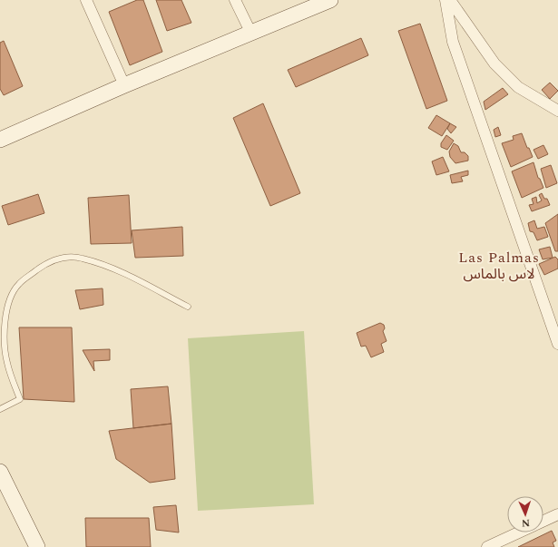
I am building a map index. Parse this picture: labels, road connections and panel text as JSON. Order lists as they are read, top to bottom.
{
  "districts": ["Las Palmas لاس بالماس"],
  "north": "bottom"
}
